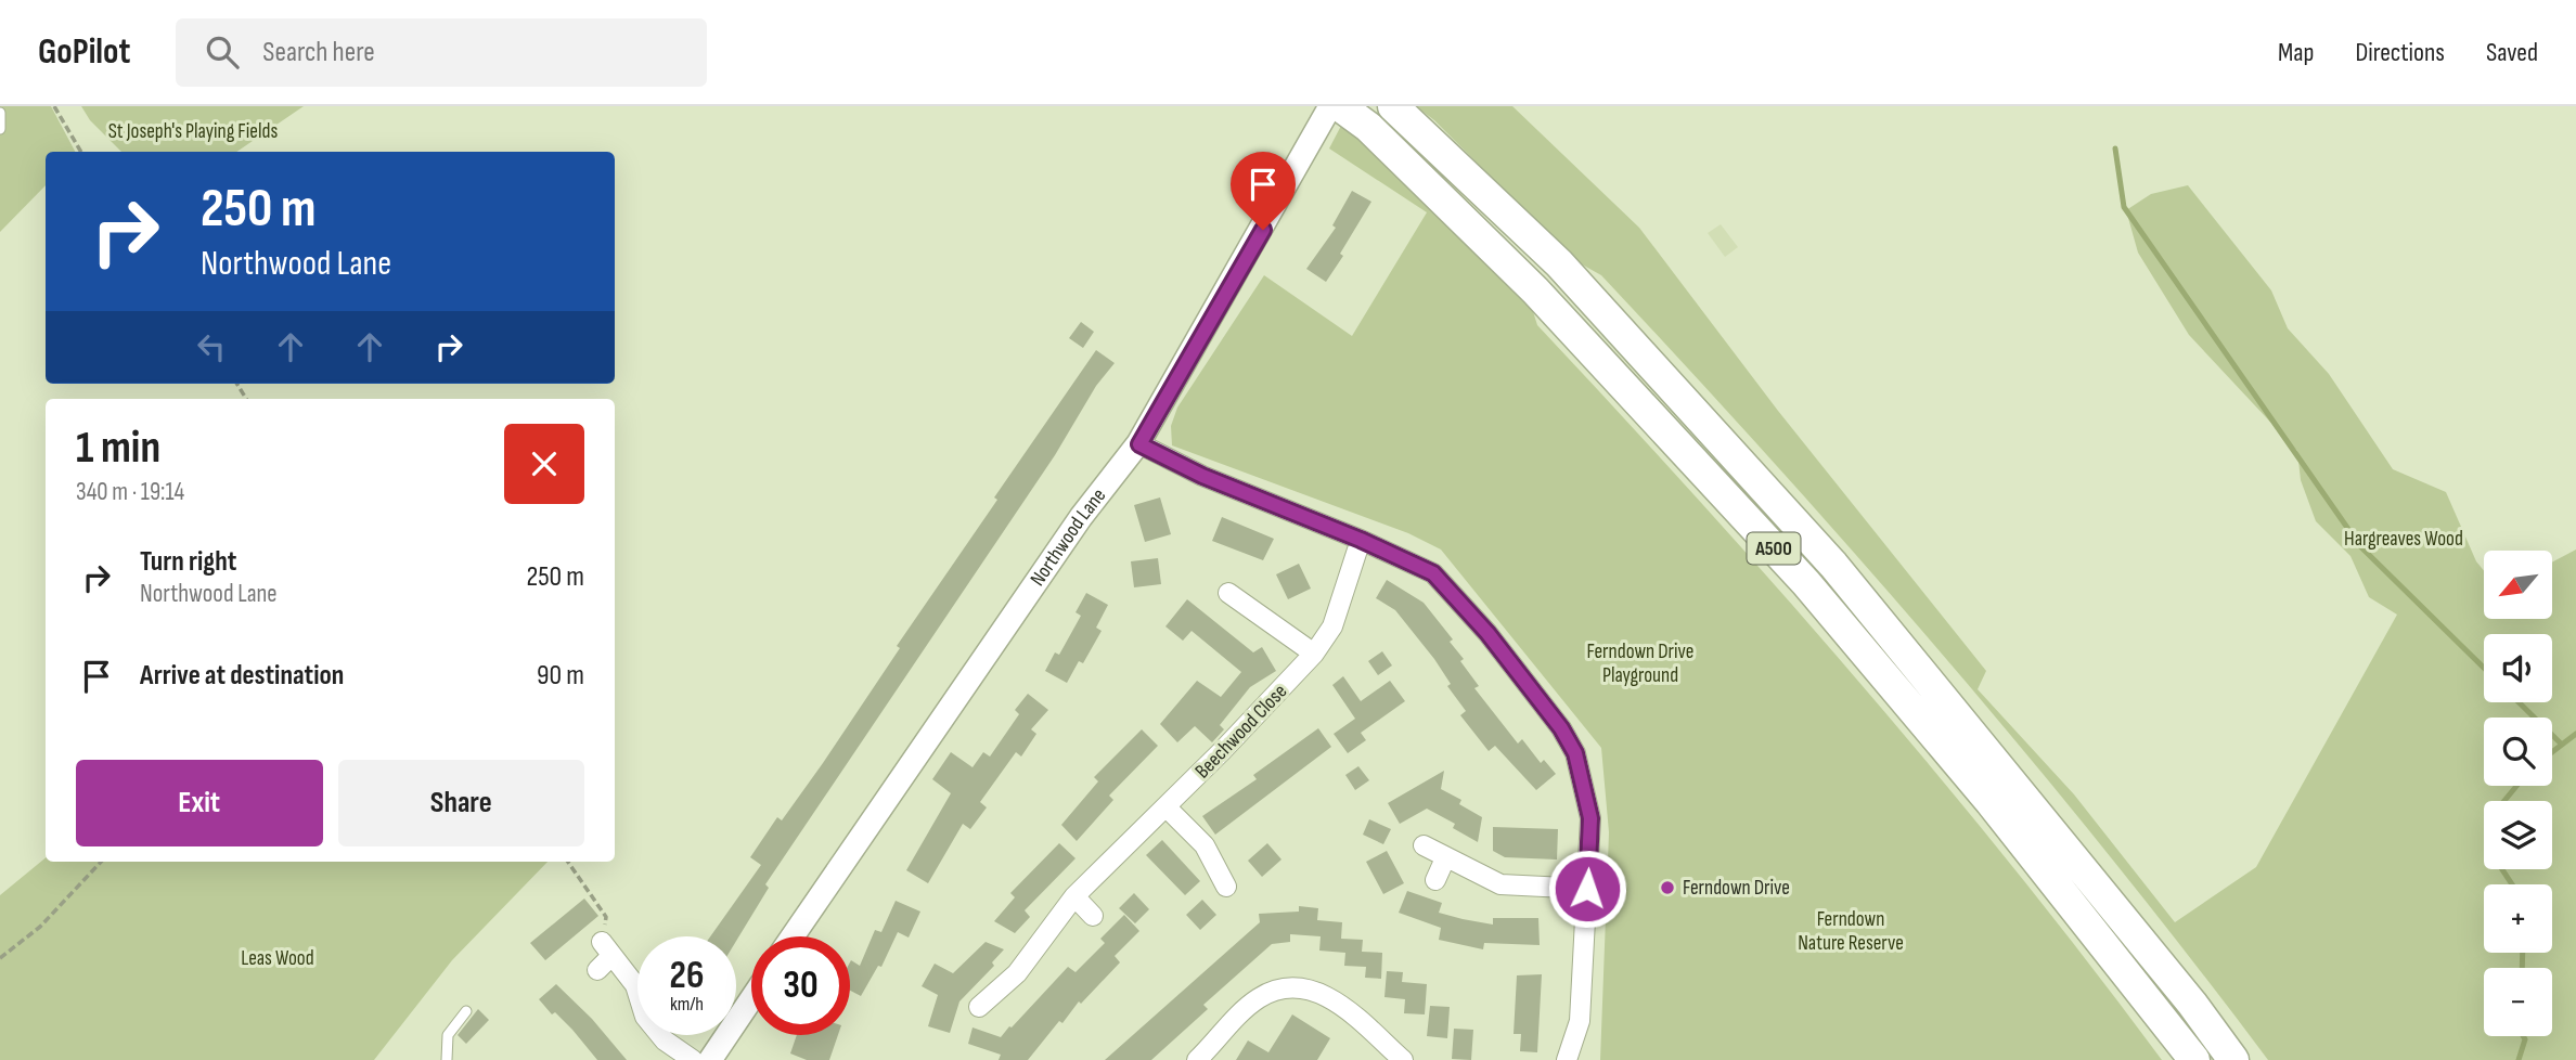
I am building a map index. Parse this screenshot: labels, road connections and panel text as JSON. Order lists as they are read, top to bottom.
{
  "streets": {
    "highway": ["A500"],
    "street": ["Northwood Lane", "Beechwood Close"]
  },
  "parks": [
    "St Joseph's Playing Fields",
    "Hargreaves Wood",
    "Ferndown Drive Playground",
    "Ferndown Nature Reserve",
    "Leas Wood"
  ],
  "places": ["Ferndown Drive"],
  "north": "bottom left",
  "page": {
    "header": "GoPilot",
    "search": "Search here",
    "nav": ["Map", "Directions", "Saved"],
    "turn": ["250 m", "Northwood Lane"],
    "heading": ["1 min", "340 m · 19:14"],
    "list": [
      {
        "name": "Turn right",
        "note": "Northwood Lane",
        "value": "250 m"
      },
      {
        "name": "Arrive at destination",
        "value": "90 m"
      }
    ],
    "map_buttons": ["+", "−"],
    "buttons": ["Exit", "Share"],
    "speed": "26 km/h",
    "limit": "30"
  }
}
